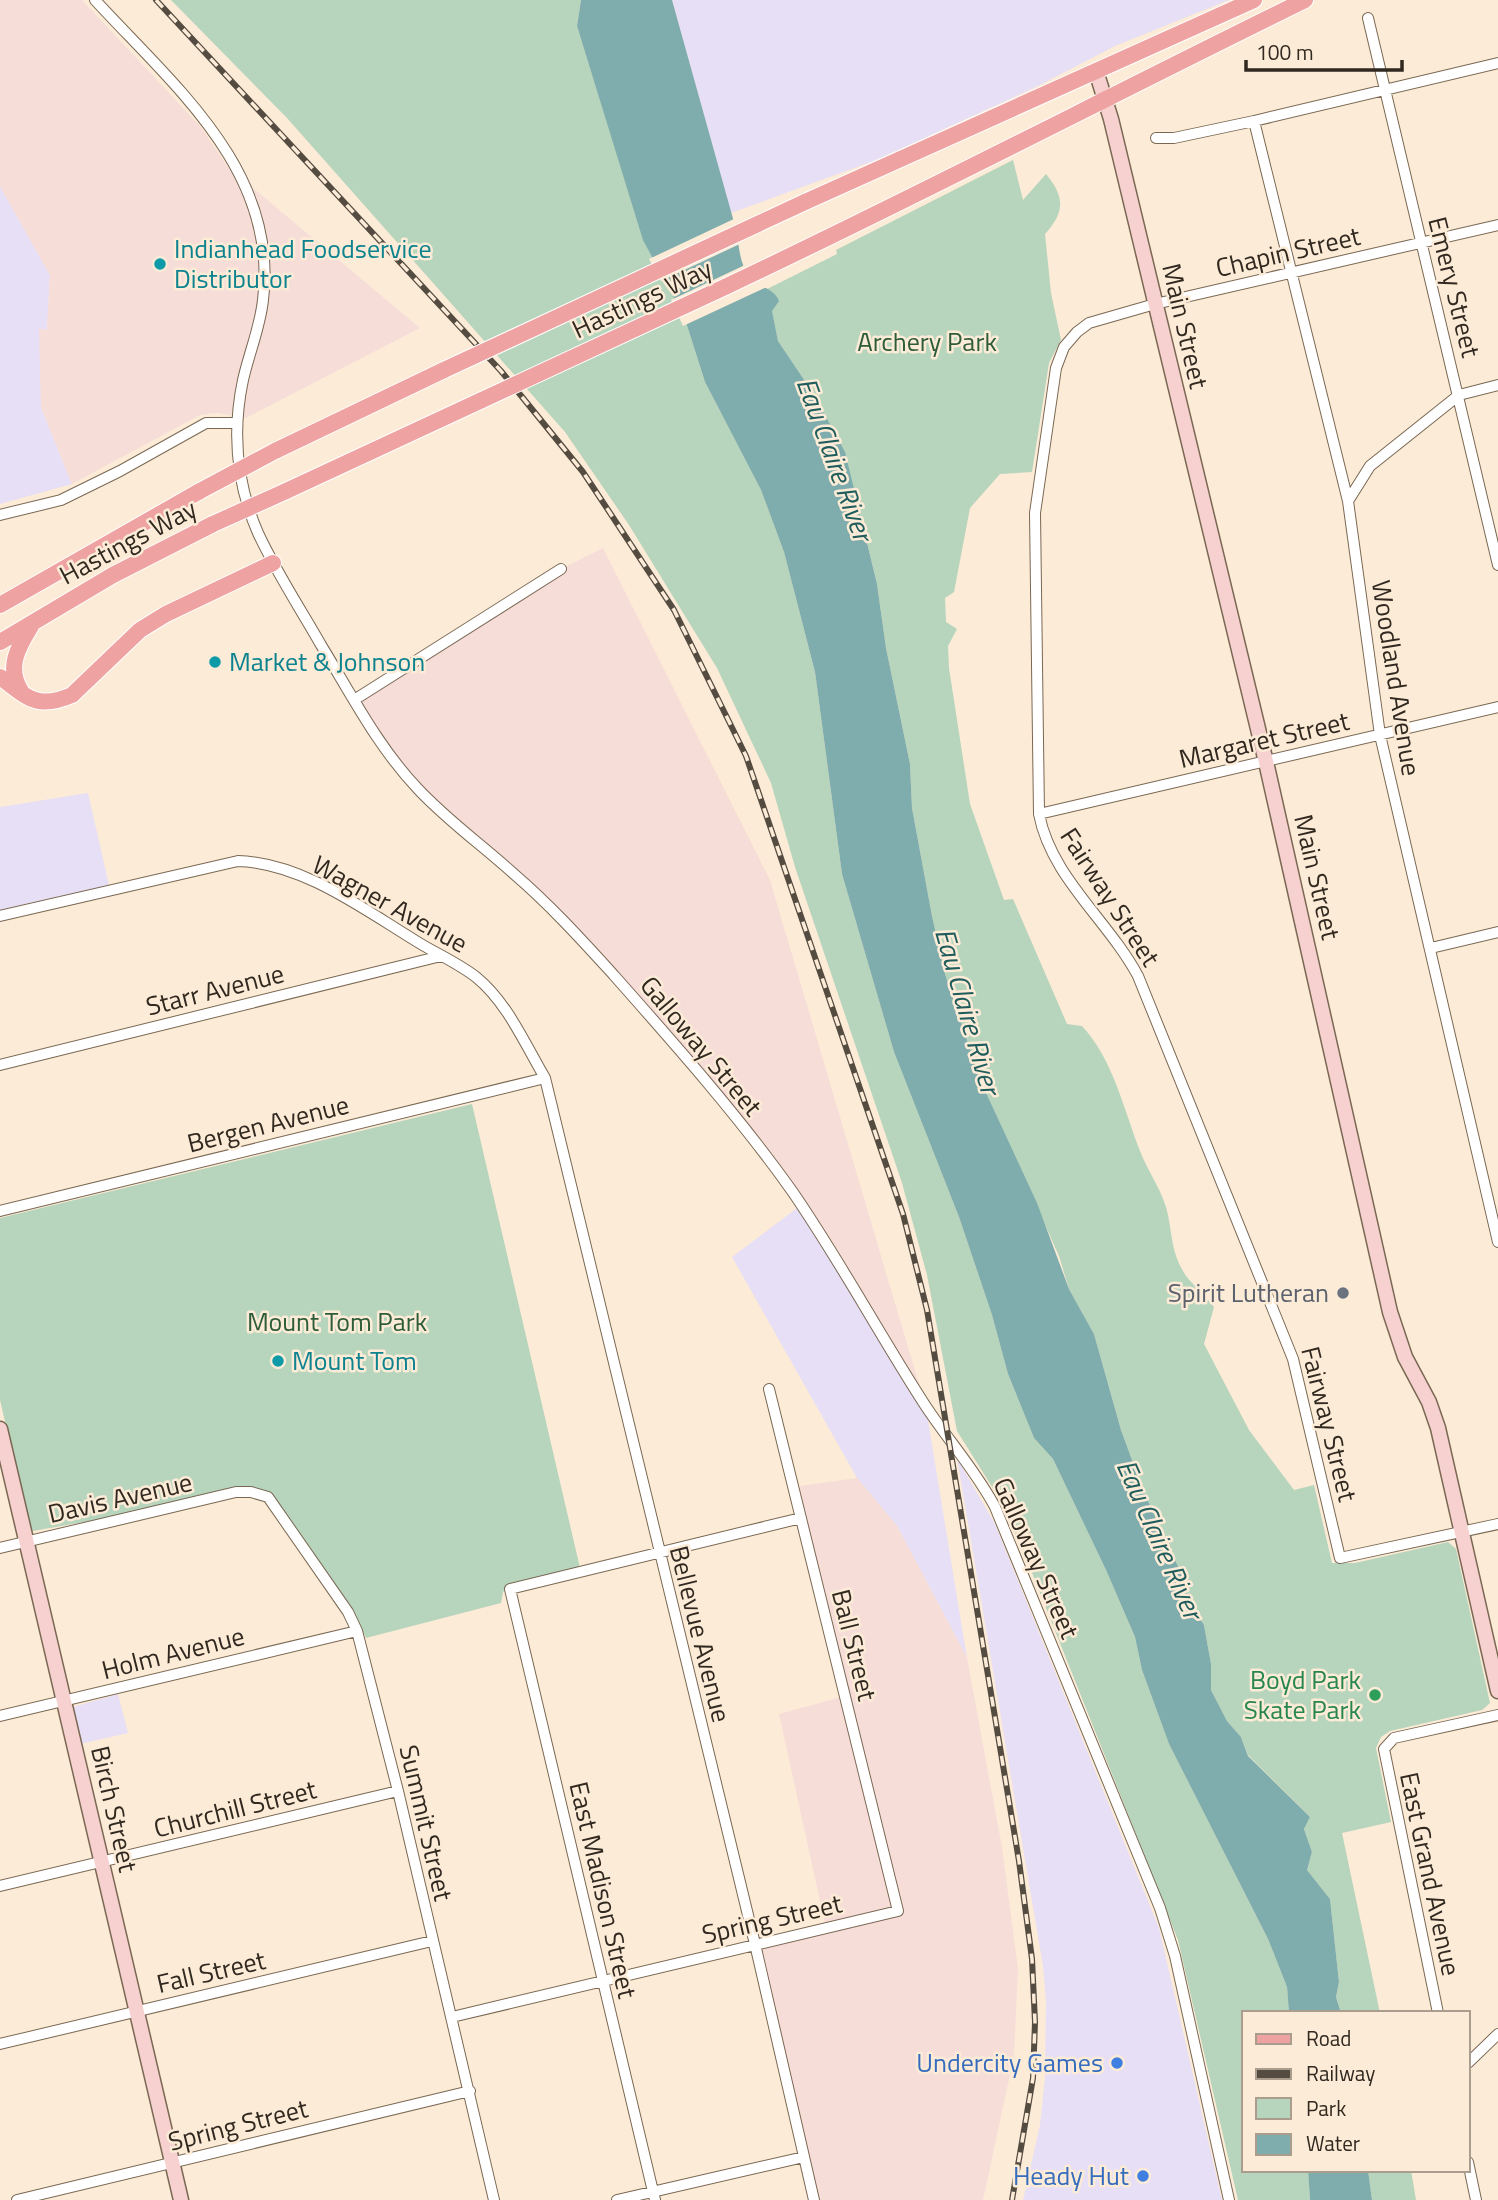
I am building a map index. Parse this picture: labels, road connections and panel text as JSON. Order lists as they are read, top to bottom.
{
  "streets": {
    "main road": ["Hastings Way"],
    "street": [
      "Chapin Street",
      "Emery Street",
      "Main Street",
      "Woodland Avenue",
      "Margaret Street",
      "Fairway Street",
      "Wagner Avenue",
      "Starr Avenue",
      "Galloway Street",
      "Bergen Avenue",
      "Davis Avenue",
      "Bellevue Avenue",
      "Ball Street",
      "Holm Avenue",
      "Birch Street",
      "Churchill Street",
      "Summit Street",
      "East Grand Avenue",
      "East Madison Street",
      "Spring Street",
      "Fall Street"
    ]
  },
  "crossings": [
    ["Chapin Street", "Emery Street"],
    ["Chapin Street", "Main Street"],
    ["Chapin Street", "Woodland Avenue"],
    ["Chapin Street", "Fairway Street"],
    ["Hastings Way", "Main Street"],
    ["Main Street", "Margaret Street"],
    ["Main Street", "Fairway Street"],
    ["Woodland Avenue", "Margaret Street"],
    ["Margaret Street", "Fairway Street"],
    ["Wagner Avenue", "Starr Avenue"],
    ["Wagner Avenue", "Bergen Avenue"],
    ["Wagner Avenue", "Bellevue Avenue"],
    ["Bergen Avenue", "Bellevue Avenue"],
    ["Davis Avenue", "Birch Street"],
    ["Davis Avenue", "Summit Street"],
    ["Bellevue Avenue", "East Madison Street"],
    ["Bellevue Avenue", "Spring Street"],
    ["Ball Street", "Spring Street"],
    ["Holm Avenue", "Birch Street"],
    ["Holm Avenue", "Summit Street"],
    ["Birch Street", "Churchill Street"],
    ["Birch Street", "Spring Street"],
    ["Birch Street", "Fall Street"],
    ["Churchill Street", "Summit Street"],
    ["Summit Street", "Spring Street"],
    ["Summit Street", "Fall Street"],
    ["East Madison Street", "Spring Street"]
  ],
  "water": ["Eau Claire River"],
  "parks": ["Archery Park", "Mount Tom Park"],
  "places": [
    "Indianhead Foodservice Distributor",
    "Market & Johnson",
    "Spirit Lutheran",
    "Mount Tom",
    "Boyd Park Skate Park",
    "Undercity Games",
    "Heady Hut"
  ],
  "legend": [
    "Road",
    "Railway",
    "Park",
    "Water"
  ],
  "scale_bar": "100 m"
}
